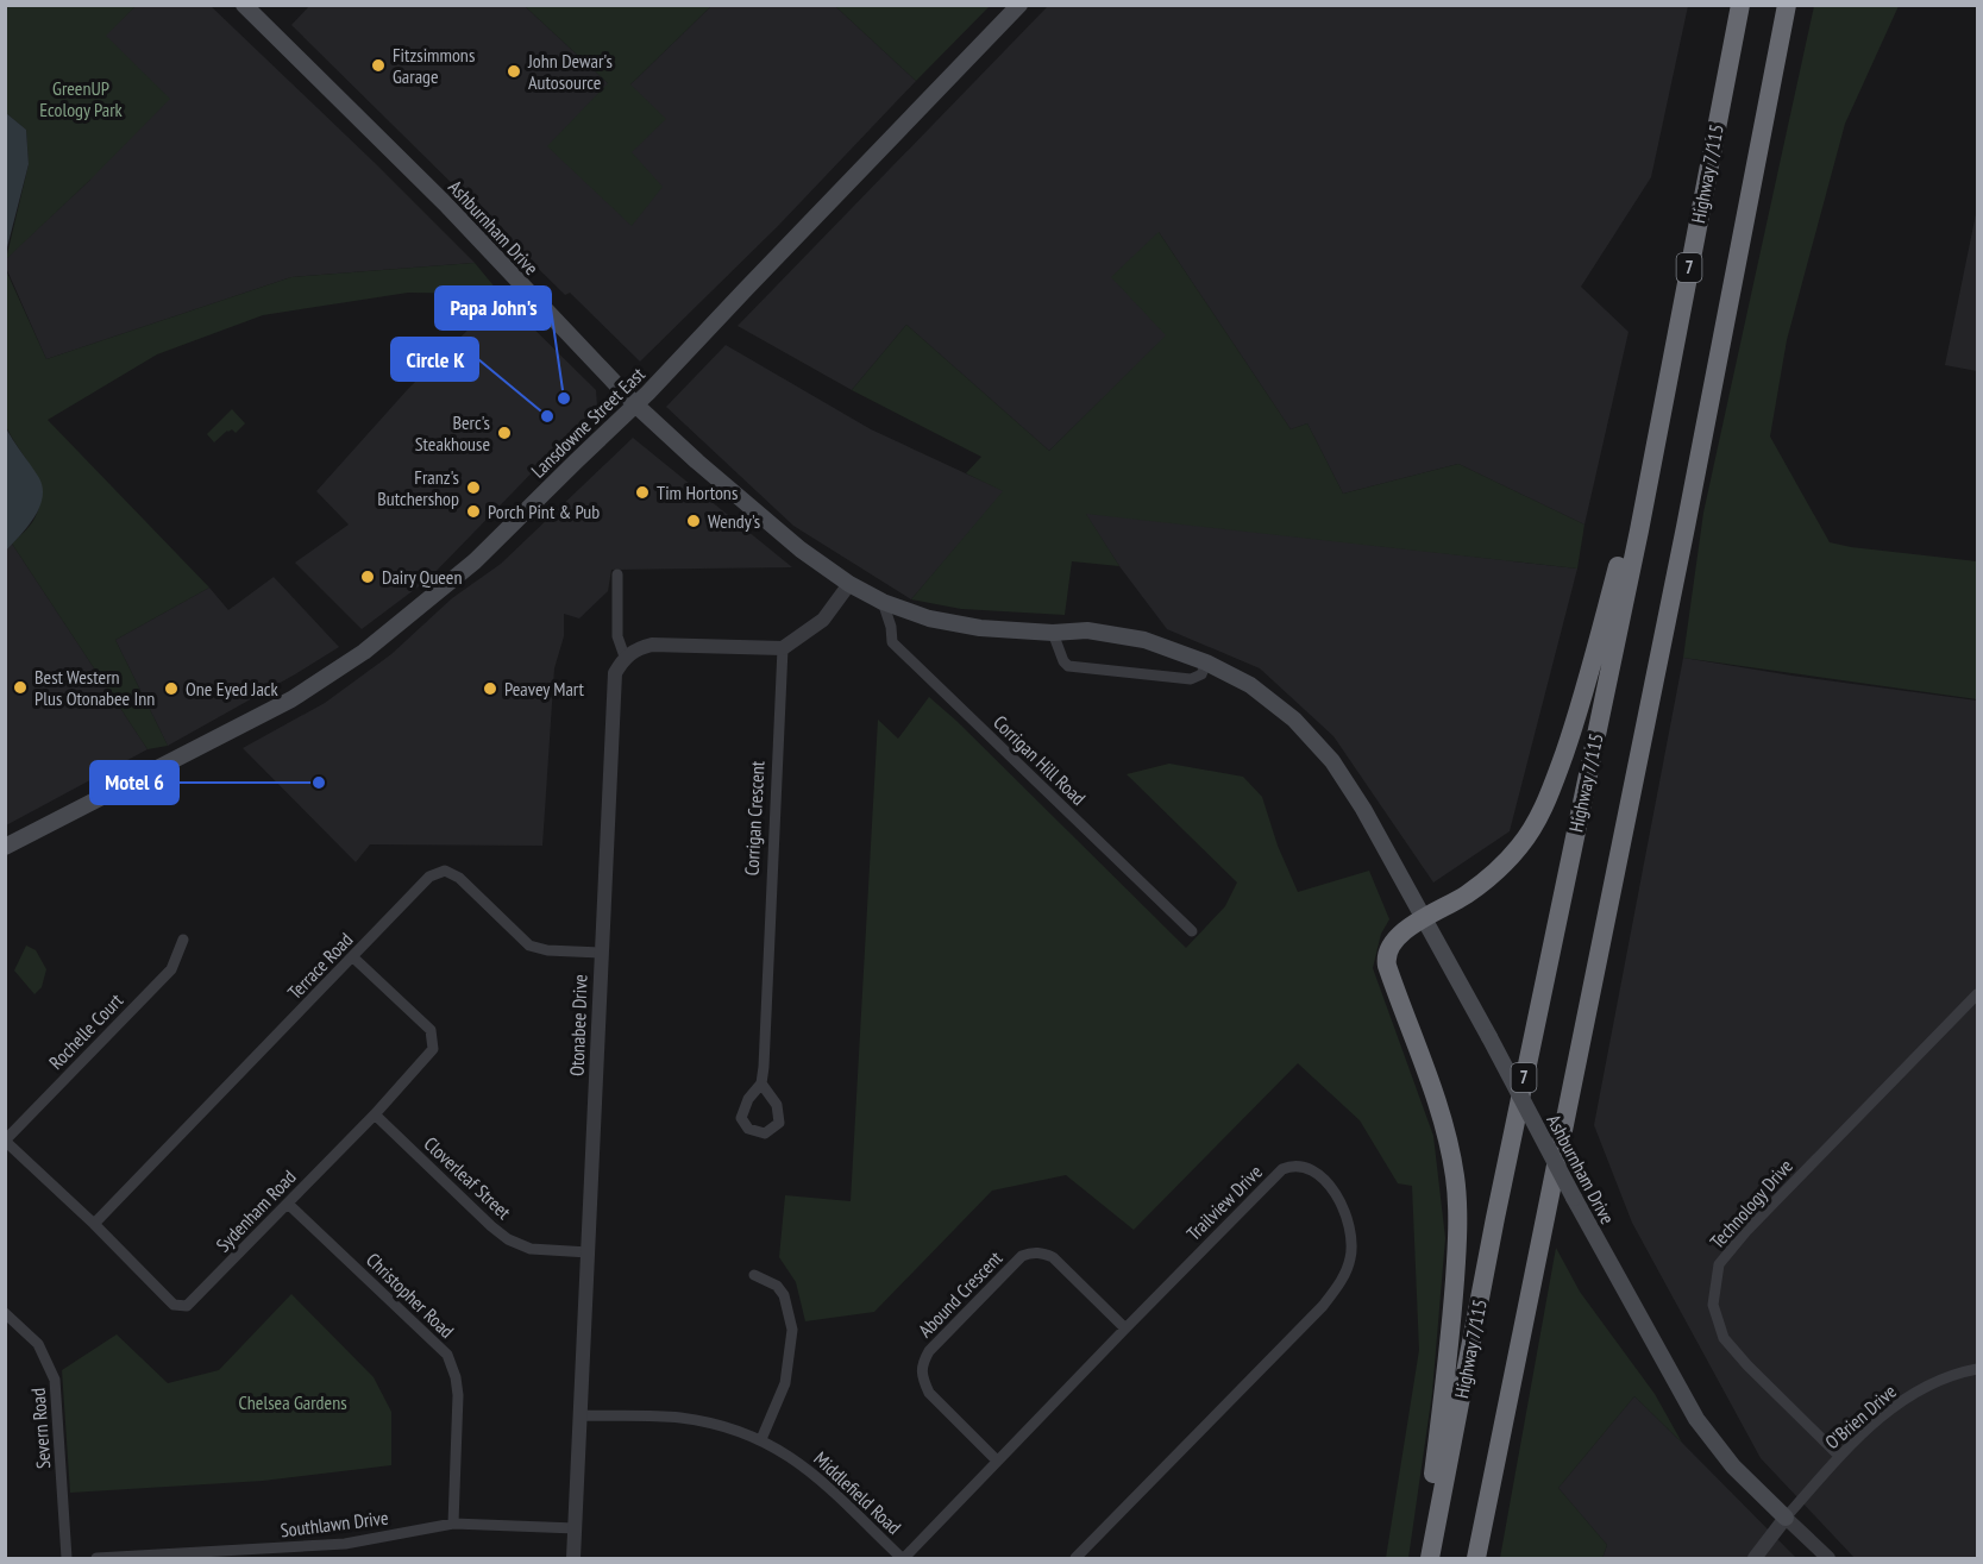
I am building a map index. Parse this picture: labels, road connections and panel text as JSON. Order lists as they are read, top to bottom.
{
  "streets": {
    "highway": ["Highway 7/115", "7"],
    "main road": ["Ashburnham Drive", "Lansdowne Street East"],
    "street": [
      "Corrigan Hill Road",
      "Corrigan Crescent",
      "Terrace Road",
      "Otonabee Drive",
      "Rochelle Court",
      "Cloverleaf Street",
      "Trailview Drive",
      "Technology Drive",
      "Sydenham Road",
      "Abound Crescent",
      "Christopher Road",
      "O'Brien Drive",
      "Severn Road",
      "Middlefield Road",
      "Southlawn Drive"
    ]
  },
  "crossings": [
    ["Ashburnham Drive", "Lansdowne Street East"],
    ["Ashburnham Drive", "Corrigan Hill Road"],
    ["Ashburnham Drive", "O'Brien Drive"],
    ["Terrace Road", "Otonabee Drive"],
    ["Terrace Road", "Sydenham Road"],
    ["Otonabee Drive", "Cloverleaf Street"],
    ["Otonabee Drive", "Middlefield Road"],
    ["Otonabee Drive", "Southlawn Drive"],
    ["Rochelle Court", "Sydenham Road"],
    ["Cloverleaf Street", "Sydenham Road"],
    ["Trailview Drive", "Abound Crescent"],
    ["Trailview Drive", "Middlefield Road"],
    ["Technology Drive", "O'Brien Drive"],
    ["Sydenham Road", "Christopher Road"],
    ["Christopher Road", "Southlawn Drive"]
  ],
  "parks": ["GreenUP Ecology Park", "Chelsea Gardens"],
  "places": [
    "Fitzsimmons Garage",
    "John Dewar's Autosource",
    "Papa John's",
    "Circle K",
    "Berc's Steakhouse",
    "Franz's Butchershop",
    "Tim Hortons",
    "Porch Pint & Pub",
    "Wendy's",
    "Dairy Queen",
    "Best Western Plus Otonabee Inn",
    "One Eyed Jack",
    "Peavey Mart",
    "Motel 6"
  ]
}
